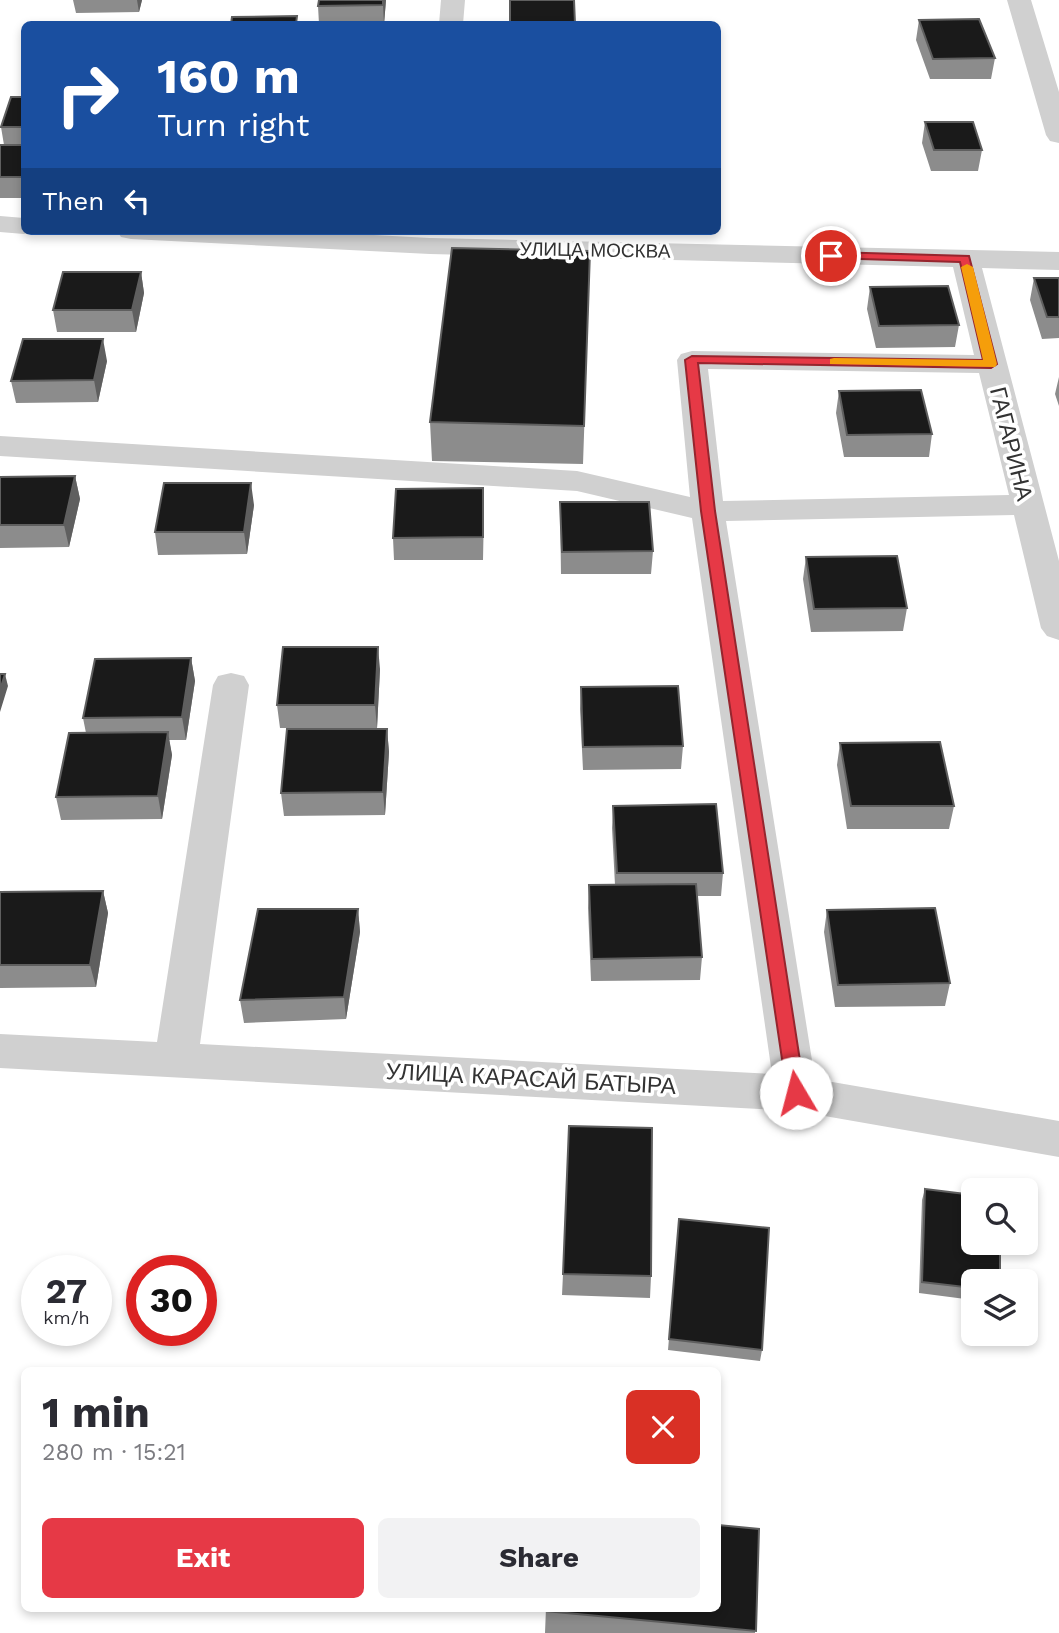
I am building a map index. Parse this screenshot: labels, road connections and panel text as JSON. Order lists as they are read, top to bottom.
{
  "streets": {
    "street": ["УЛИЦА МОСКВА", "ГАГАРИНА", "УЛИЦА КАРАСАЙ БАТЫРА"]
  },
  "crossings": [
    ["УЛИЦА МОСКВА", "ГАГАРИНА"]
  ],
  "page": {
    "turn": ["160 m", "Turn right"],
    "then": "Then",
    "speed": "27 km/h",
    "limit": "30",
    "heading": ["1 min", "280 m · 15:21"],
    "buttons": ["Exit", "Share"]
  }
}
